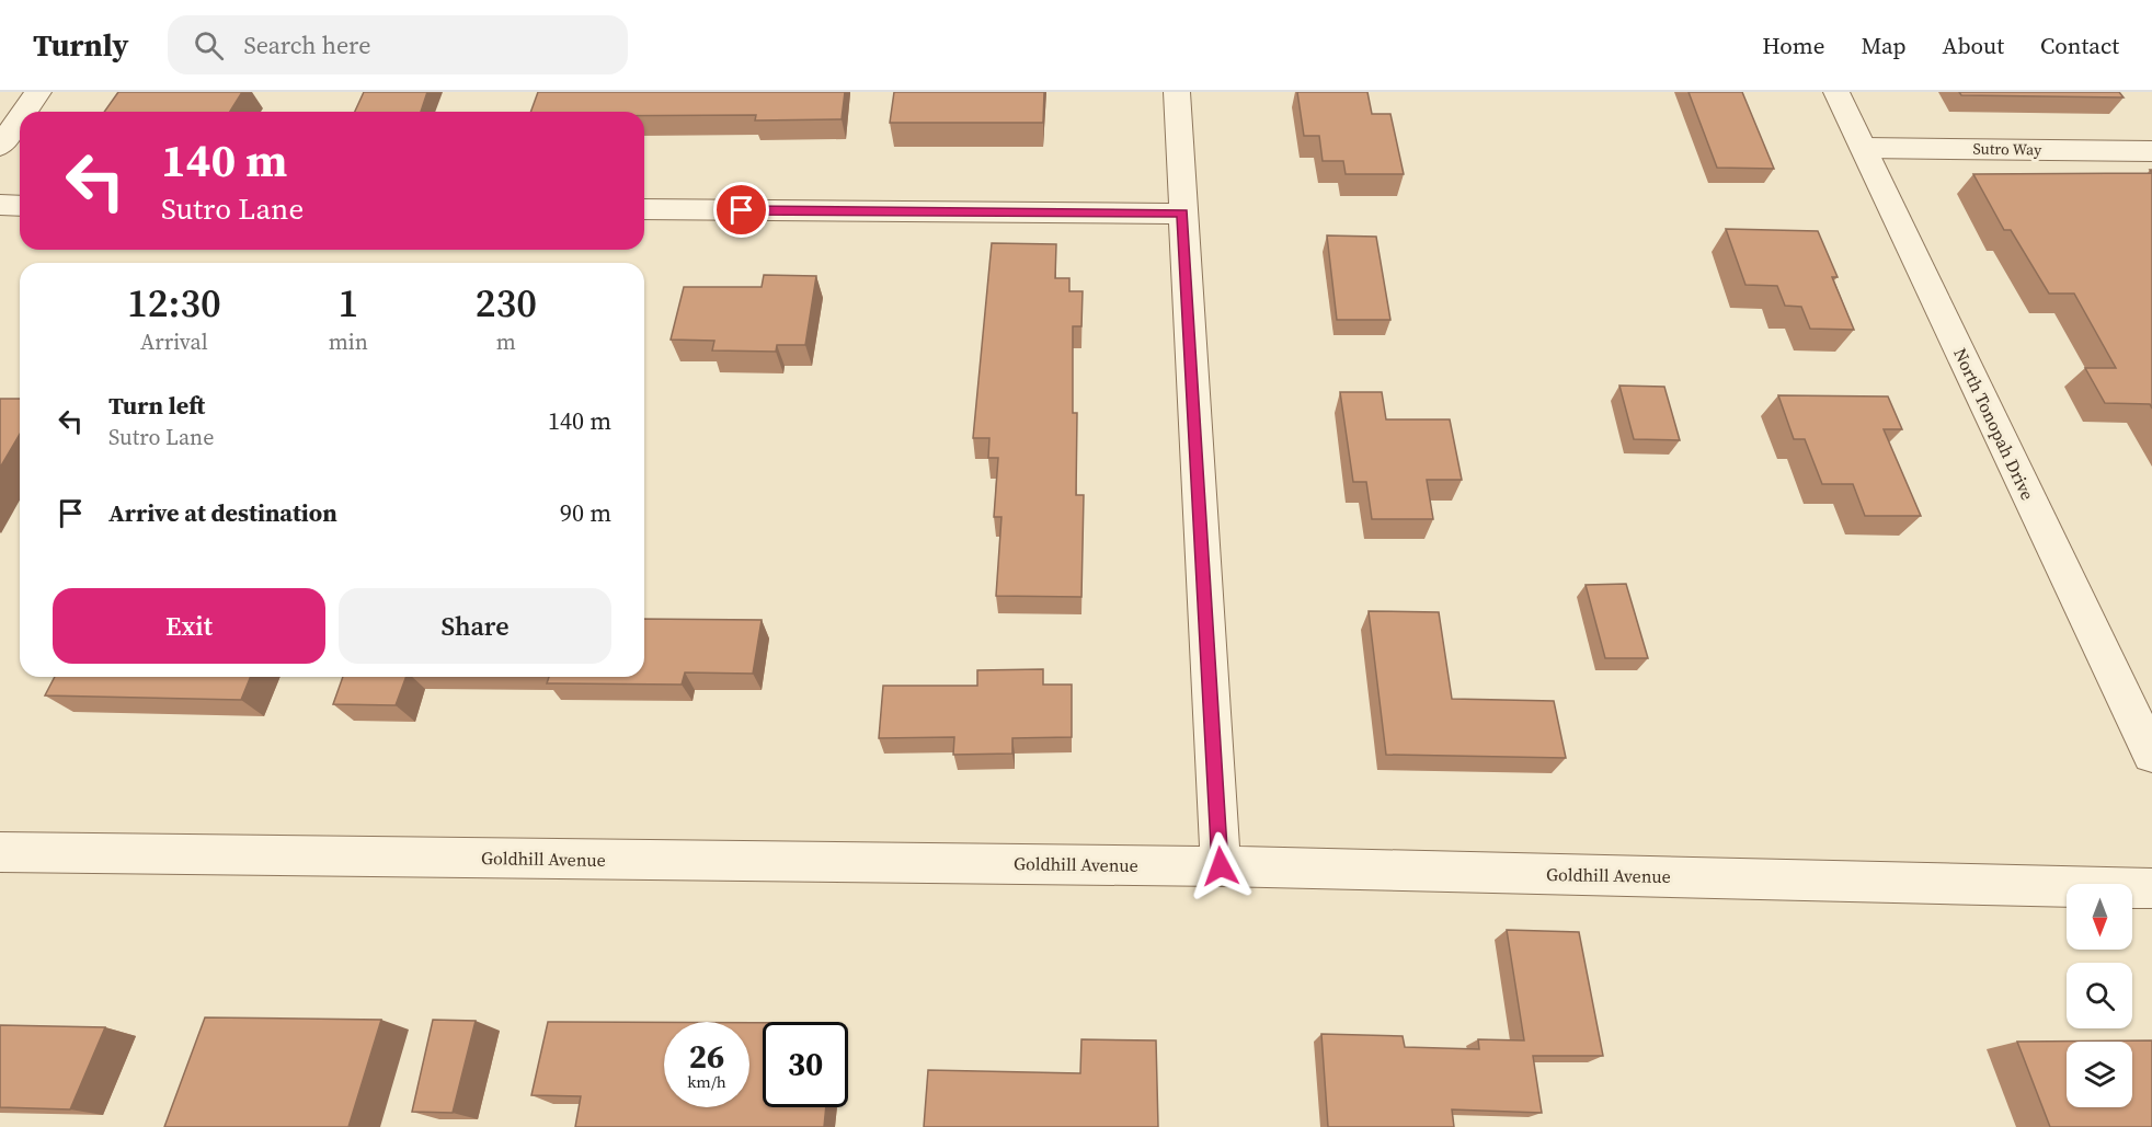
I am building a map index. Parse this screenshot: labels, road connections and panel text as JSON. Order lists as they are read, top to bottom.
{
  "streets": {
    "street": ["Sutro Way", "North Tonopah Drive", "Goldhill Avenue"]
  },
  "crossings": [
    ["Sutro Way", "North Tonopah Drive"]
  ],
  "north": "bottom",
  "page": {
    "header": "Turnly",
    "search": "Search here",
    "nav": [
      "Home",
      "Map",
      "About",
      "Contact"
    ],
    "turn": ["140 m", "Sutro Lane"],
    "eta": [
      "12:30",
      "Arrival",
      "1",
      "min",
      "230",
      "m"
    ],
    "list": [
      {
        "name": "Turn left",
        "note": "Sutro Lane",
        "value": "140 m"
      },
      {
        "name": "Arrive at destination",
        "value": "90 m"
      }
    ],
    "buttons": ["Exit", "Share"],
    "speed": "26 km/h",
    "limit": "30"
  }
}
